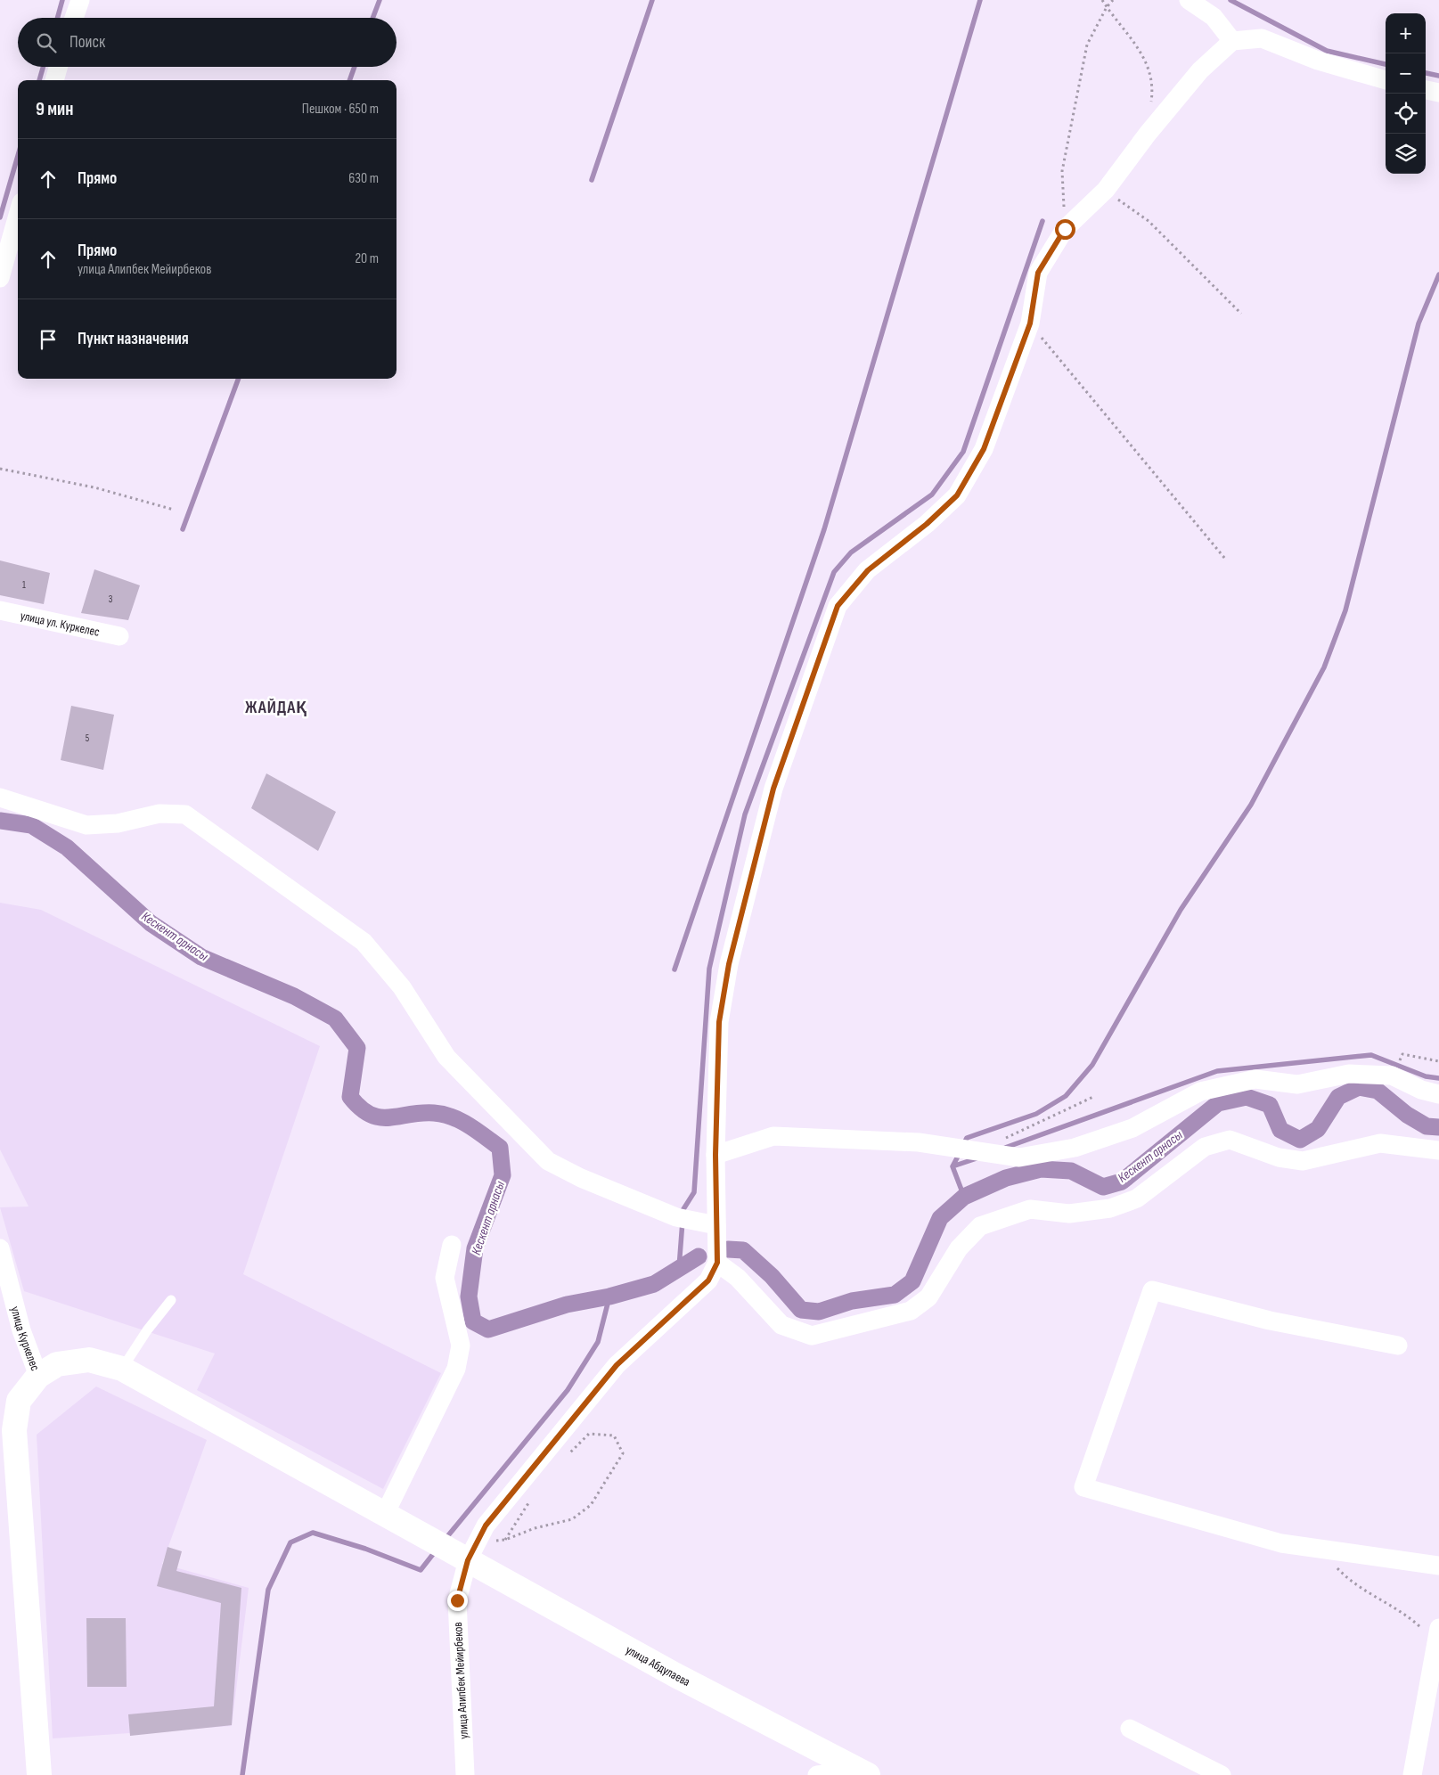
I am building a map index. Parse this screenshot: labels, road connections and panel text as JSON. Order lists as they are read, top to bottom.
{
  "streets": {
    "main road": ["улица Абдулаева"],
    "street": ["улица ул. Куркелес", "улица Куркелес", "улица Алипбек Мейирбеков"]
  },
  "crossings": [
    ["улица Куркелес", "улица Абдулаева"],
    ["улица Абдулаева", "улица Алипбек Мейирбеков"]
  ],
  "districts": ["ЖАЙДАҚ"],
  "water": ["Кескент арнасы"],
  "house_numbers": ["1", "3", "5"],
  "page": {
    "map_buttons": ["+", "−"],
    "search": "Поиск",
    "heading": ["9 мин", "Пешком · 650 m"],
    "list": [
      ["Прямо", "630 m"],
      ["Прямо", "улица Алипбек Мейирбеков", "20 m"],
      "Пункт назначения"
    ]
  }
}
